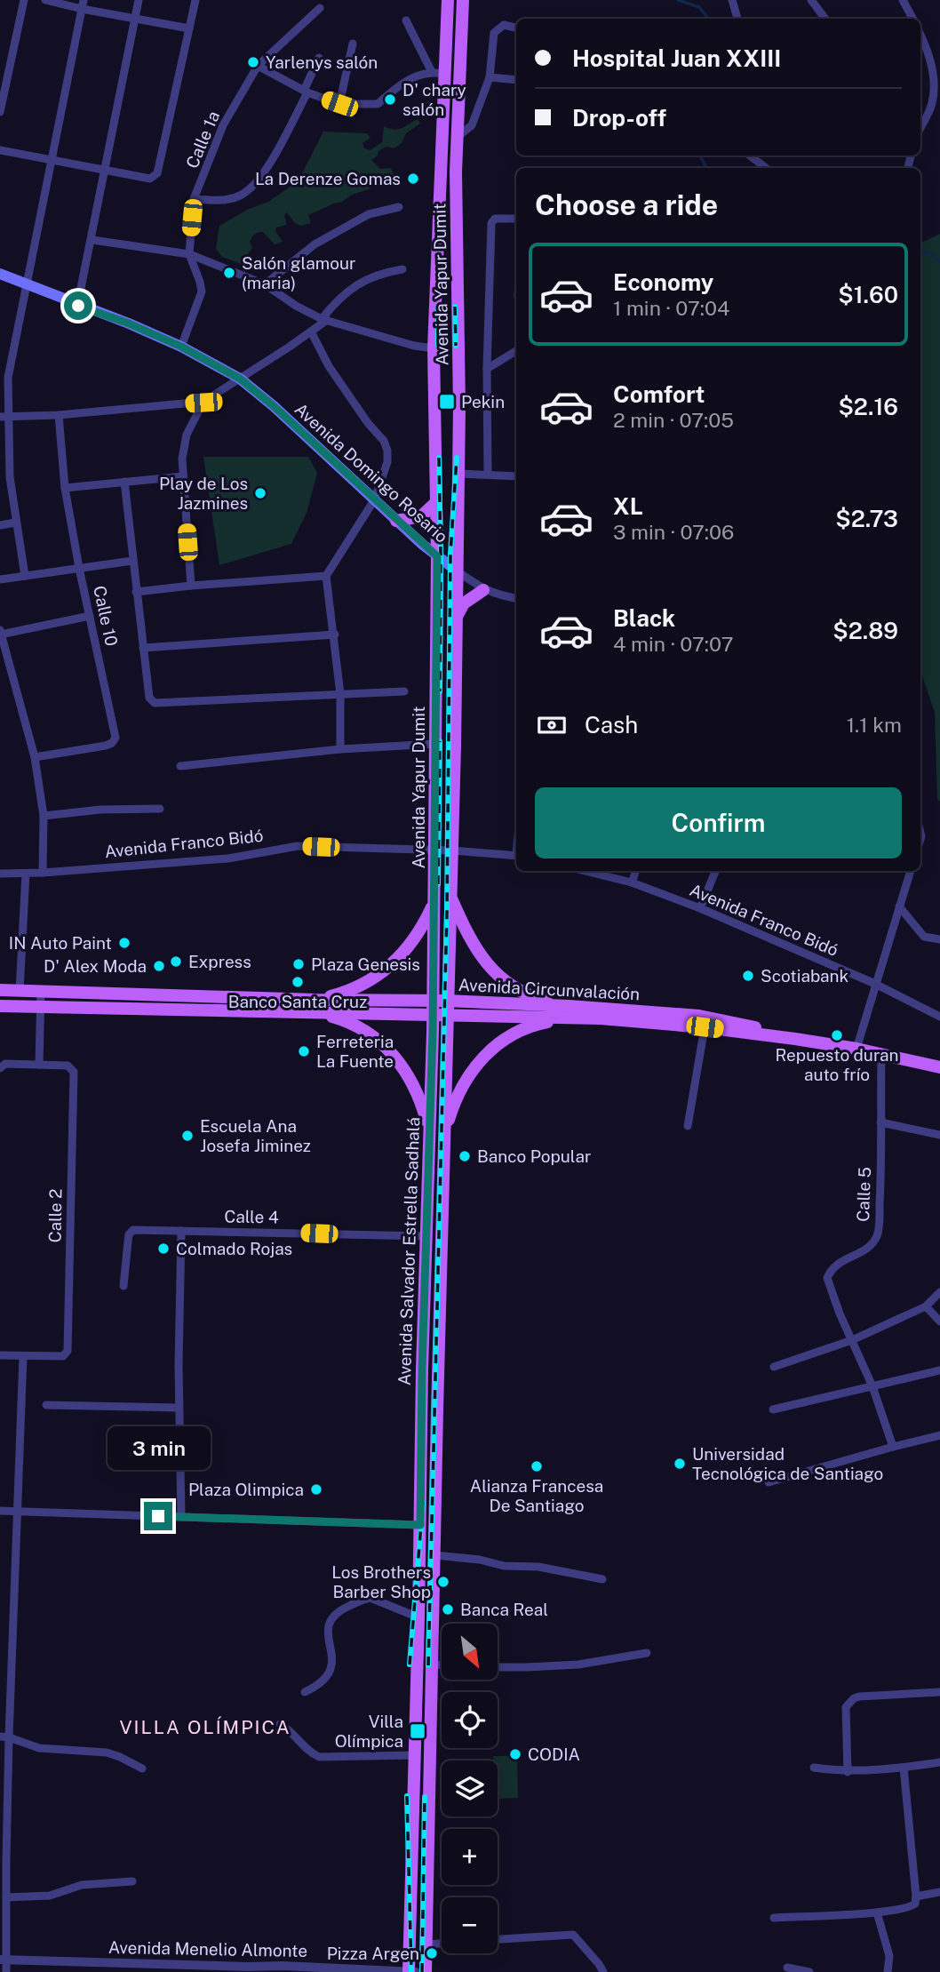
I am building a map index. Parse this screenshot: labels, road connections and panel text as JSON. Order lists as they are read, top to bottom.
{
  "streets": {
    "main road": [
      "Avenida Yapur Dumit",
      "Avenida Domingo Rosario",
      "Avenida Circunvalación",
      "Avenida Salvador Estrella Sadhalá"
    ],
    "street": [
      "Calle 1a",
      "Calle 10",
      "Avenida Franco Bidó",
      "Calle 5",
      "Calle 2",
      "Calle 4",
      "Avenida Menelio Almonte"
    ]
  },
  "crossings": [
    ["Calle 1a", "Avenida Domingo Rosario"],
    ["Avenida Yapur Dumit", "Avenida Domingo Rosario"],
    ["Avenida Yapur Dumit", "Avenida Franco Bidó"],
    ["Avenida Yapur Dumit", "Avenida Circunvalación"],
    ["Avenida Yapur Dumit", "Avenida Salvador Estrella Sadhalá"],
    ["Avenida Circunvalación", "Calle 5"],
    ["Avenida Circunvalación", "Avenida Salvador Estrella Sadhalá"],
    ["Calle 4", "Avenida Salvador Estrella Sadhalá"],
    ["Avenida Salvador Estrella Sadhalá", "Avenida Menelio Almonte"]
  ],
  "districts": ["VILLA OLÍMPICA"],
  "places": {
    "other": [
      "Yarlenys salón",
      "D' chary salón",
      "La Derenze Gomas",
      "Salón glamour (maria)",
      "Play de Los Jazmines",
      "IN Auto Paint",
      "Express",
      "Plaza Genesis",
      "D' Alex Moda",
      "Scotiabank",
      "Banco Santa Cruz",
      "Repuesto duran auto frío",
      "Ferreteria La Fuente",
      "Escuela Ana Josefa Jiminez",
      "Banco Popular",
      "Colmado Rojas",
      "Universidad Tecnológica de Santiago",
      "Alianza Francesa De Santiago",
      "Plaza Olimpica",
      "Los Brothers Barber Shop",
      "Banca Real",
      "CODIA",
      "Pizza Argen"
    ],
    "transit": ["Pekin", "Villa Olímpica"]
  },
  "north": "bottom right",
  "page": {
    "banner": ["Hospital Juan XXIII", "Drop-off"],
    "heading": "Choose a ride",
    "list": [
      {
        "name": "Economy",
        "note": "1 min · 07:04",
        "value": "$1.60"
      },
      {
        "name": "Comfort",
        "note": "2 min · 07:05",
        "value": "$2.16"
      },
      {
        "name": "XL",
        "note": "3 min · 07:06",
        "value": "$2.73"
      },
      {
        "name": "Black",
        "note": "4 min · 07:07",
        "value": "$2.89"
      }
    ],
    "pay": ["Cash", "1.1 km"],
    "buttons": "Confirm",
    "bubble": "3 min",
    "map_buttons": ["+", "−"]
  }
}
